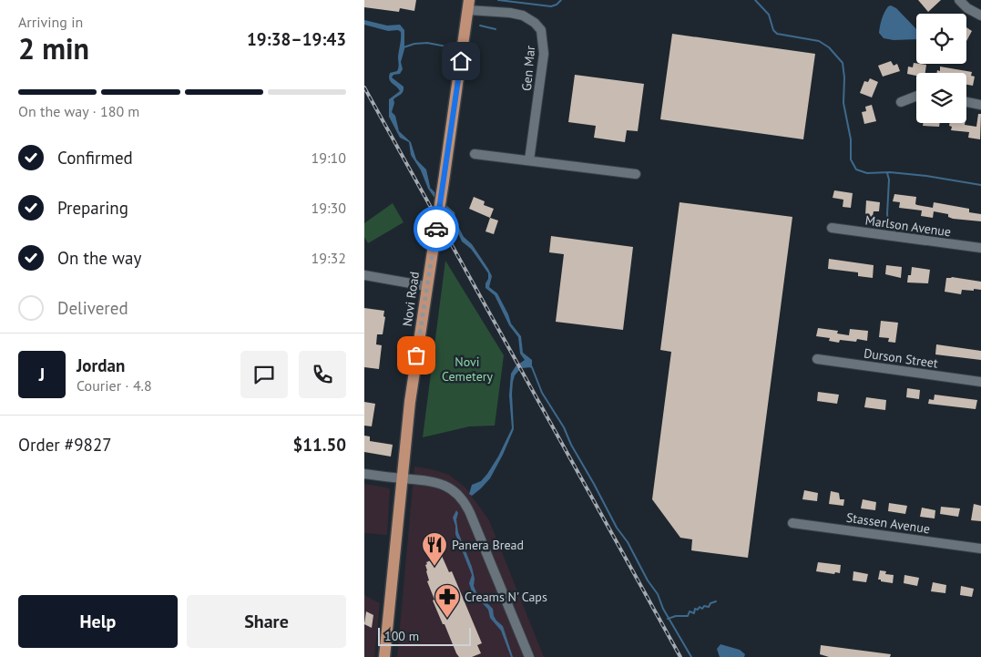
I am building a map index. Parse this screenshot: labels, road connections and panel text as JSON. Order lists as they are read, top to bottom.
{
  "streets": {
    "main road": ["Novi Road"],
    "street": [
      "Gen Mar",
      "Marlson Avenue",
      "Durson Street",
      "Stassen Avenue"
    ]
  },
  "crossings": [
    ["Gen Mar", "Novi Road"]
  ],
  "parks": ["Novi Cemetery"],
  "places": {
    "restaurant": ["Panera Bread"],
    "pharmacy": ["Creams N' Caps"]
  },
  "scale_bar": "100 m",
  "page": {
    "heading": ["2 min", "Arriving in", "19:38–19:43"],
    "panel": [
      "Jordan",
      "Courier · 4.8",
      "Order #9827",
      "$11.50"
    ],
    "bar": "On the way · 180 m",
    "list": [
      ["Confirmed", "19:10"],
      ["Preparing", "19:30"],
      ["On the way", "19:32"],
      "Delivered"
    ],
    "round": "J",
    "buttons": ["Help", "Share"],
    "scale": "100 m"
  }
}
